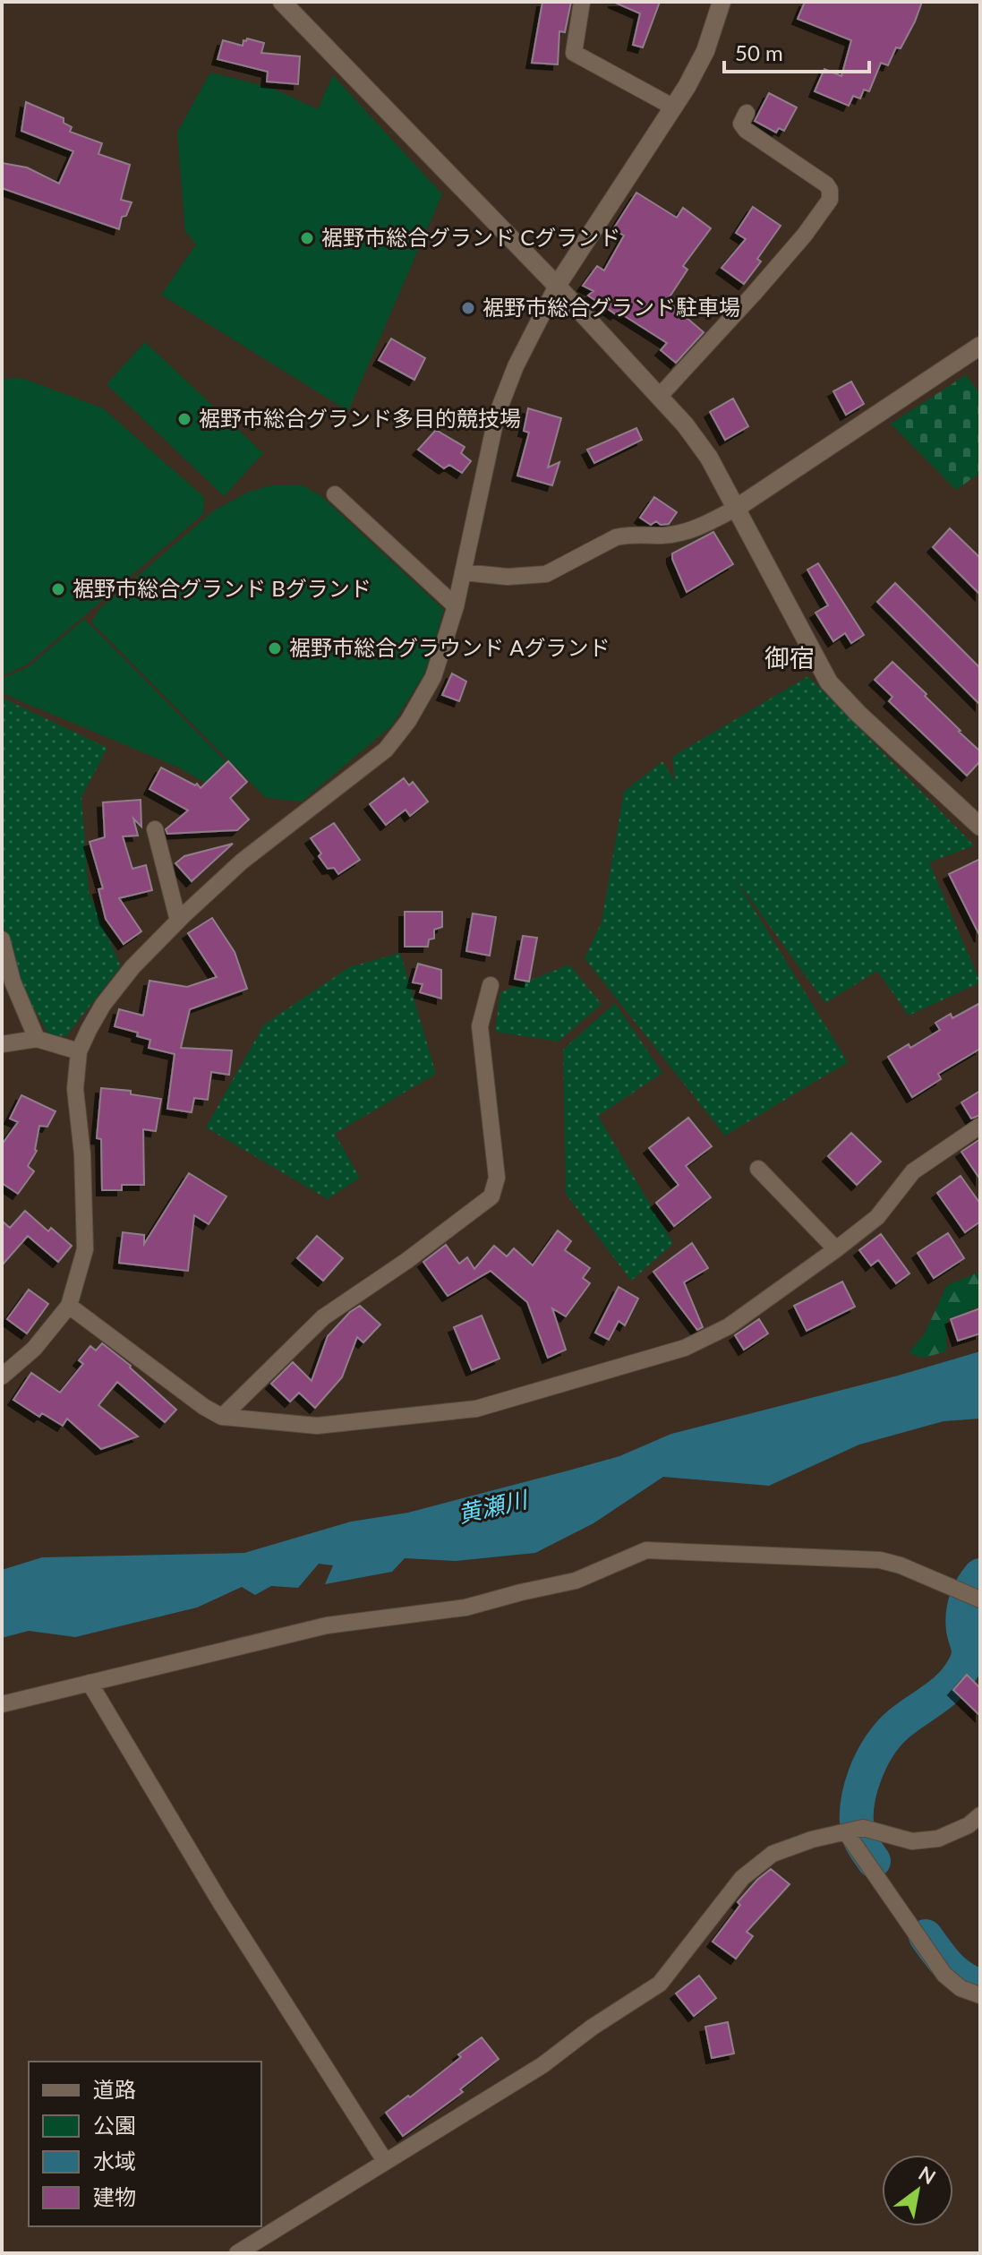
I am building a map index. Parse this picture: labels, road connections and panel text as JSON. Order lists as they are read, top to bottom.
{
  "districts": ["御宿"],
  "water": ["黄瀬川"],
  "places": [
    "裾野市総合グランド Cグランド",
    "裾野市総合グランド駐車場",
    "裾野市総合グランド多目的競技場",
    "裾野市総合グランド Bグランド",
    "裾野市総合グラウンド Aグランド"
  ],
  "legend": [
    "道路",
    "公園",
    "水域",
    "建物"
  ],
  "scale_bar": "50 m",
  "north": "top right"
}
